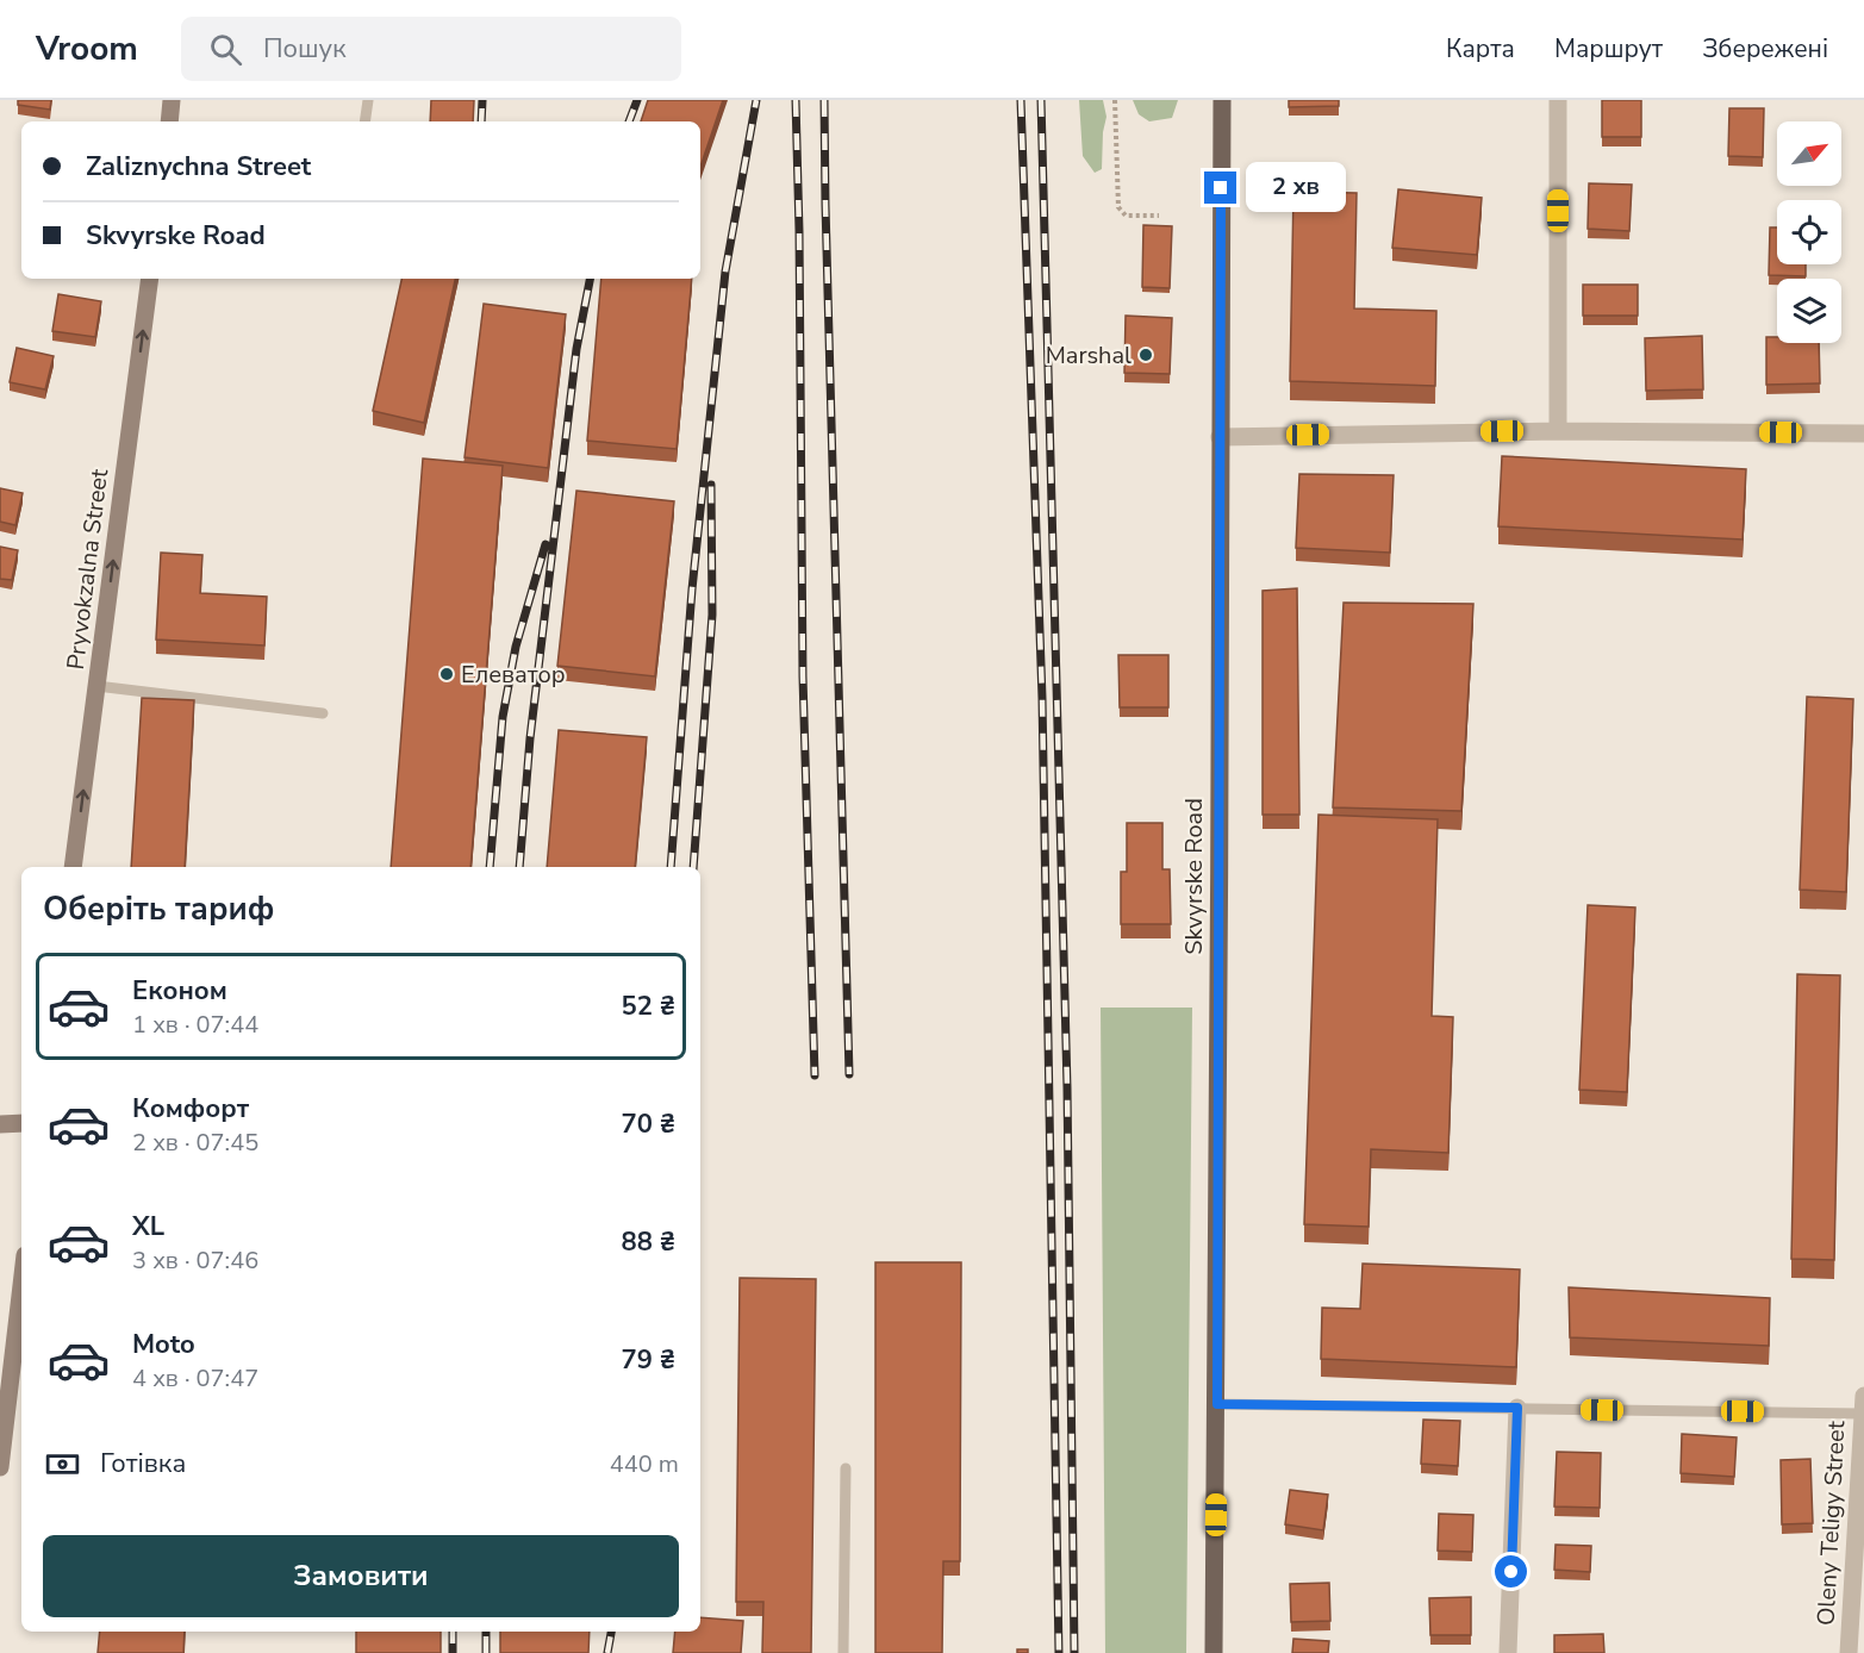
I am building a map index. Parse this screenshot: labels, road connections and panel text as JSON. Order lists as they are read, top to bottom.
{
  "streets": {
    "main road": ["Skvyrske Road"],
    "street": ["Pryvokzalna Street", "Oleny Teligy Street"]
  },
  "one_way": ["Pryvokzalna Street"],
  "places": ["Marshal", "Елеватор"],
  "north": "top right",
  "page": {
    "header": "Vroom",
    "search": "Пошук",
    "nav": ["Карта", "Маршрут", "Збережені"],
    "banner": ["Zaliznychna Street", "Skvyrske Road"],
    "bubble": "2 хв",
    "heading": "Оберіть тариф",
    "list": [
      {
        "name": "Економ",
        "note": "1 хв · 07:44",
        "value": "52 ₴"
      },
      {
        "name": "Комфорт",
        "note": "2 хв · 07:45",
        "value": "70 ₴"
      },
      {
        "name": "XL",
        "note": "3 хв · 07:46",
        "value": "88 ₴"
      },
      {
        "name": "Moto",
        "note": "4 хв · 07:47",
        "value": "79 ₴"
      }
    ],
    "pay": ["Готівка", "440 m"],
    "buttons": "Замовити"
  }
}
